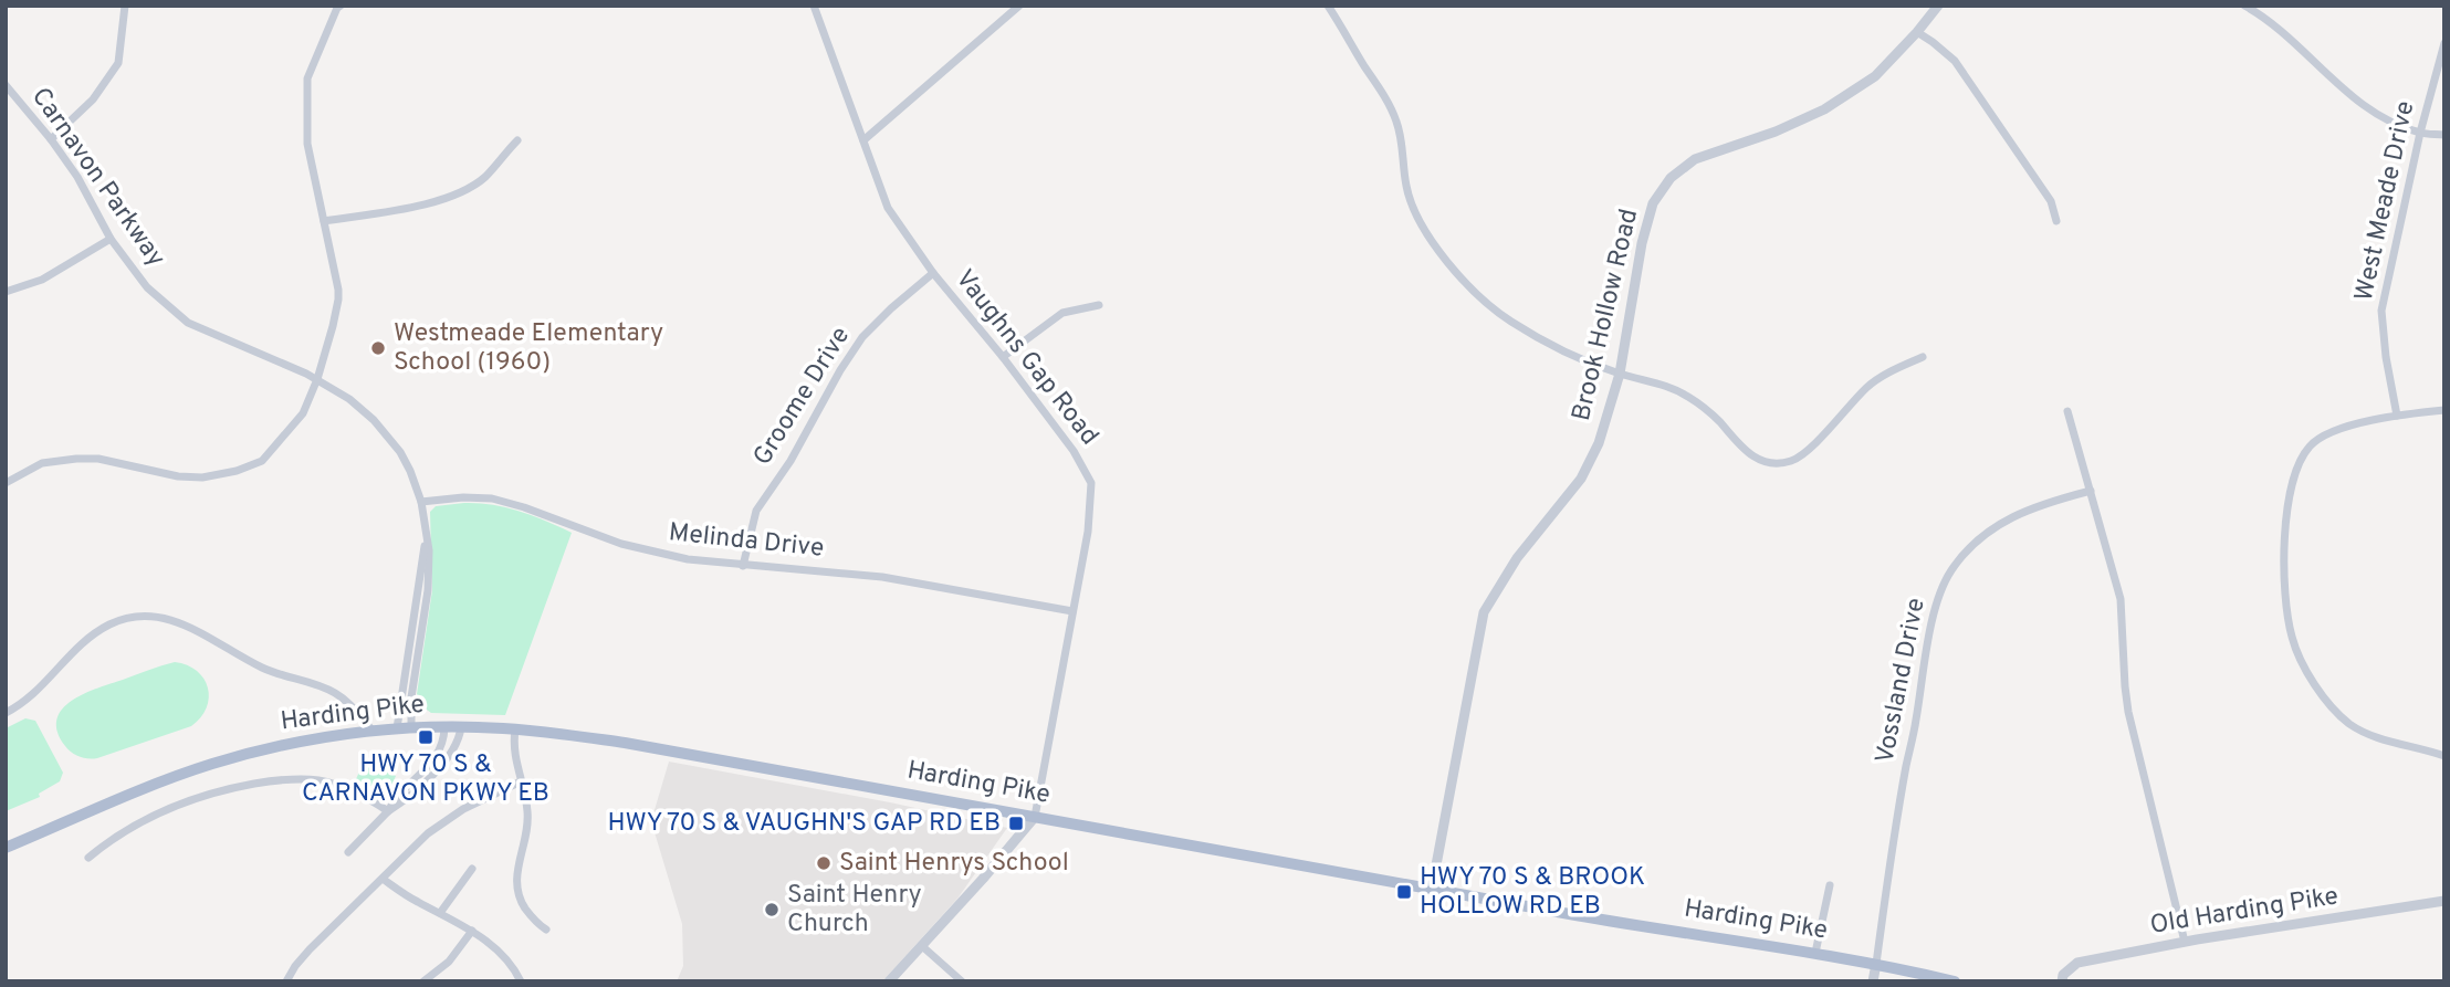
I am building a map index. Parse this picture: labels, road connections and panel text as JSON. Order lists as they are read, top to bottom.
{
  "streets": {
    "main road": ["Harding Pike"],
    "street": [
      "Carnavon Parkway",
      "West Meade Drive",
      "Brook Hollow Road",
      "Vaughns Gap Road",
      "Groome Drive",
      "Melinda Drive",
      "Vossland Drive",
      "Old Harding Pike"
    ]
  },
  "crossings": [
    ["Carnavon Parkway", "Melinda Drive"],
    ["Carnavon Parkway", "Harding Pike"],
    ["Brook Hollow Road", "Harding Pike"],
    ["Vaughns Gap Road", "Groome Drive"],
    ["Vaughns Gap Road", "Melinda Drive"],
    ["Vaughns Gap Road", "Harding Pike"],
    ["Groome Drive", "Melinda Drive"],
    ["Vossland Drive", "Harding Pike"]
  ],
  "places": {
    "other": ["Westmeade Elementary School (1960)", "Saint Henrys School", "Saint Henry Church"],
    "transit": ["HWY 70 S & CARNAVON PKWY EB", "HWY 70 S & VAUGHN'S GAP RD EB", "HWY 70 S & BROOK HOLLOW RD EB"]
  }
}
